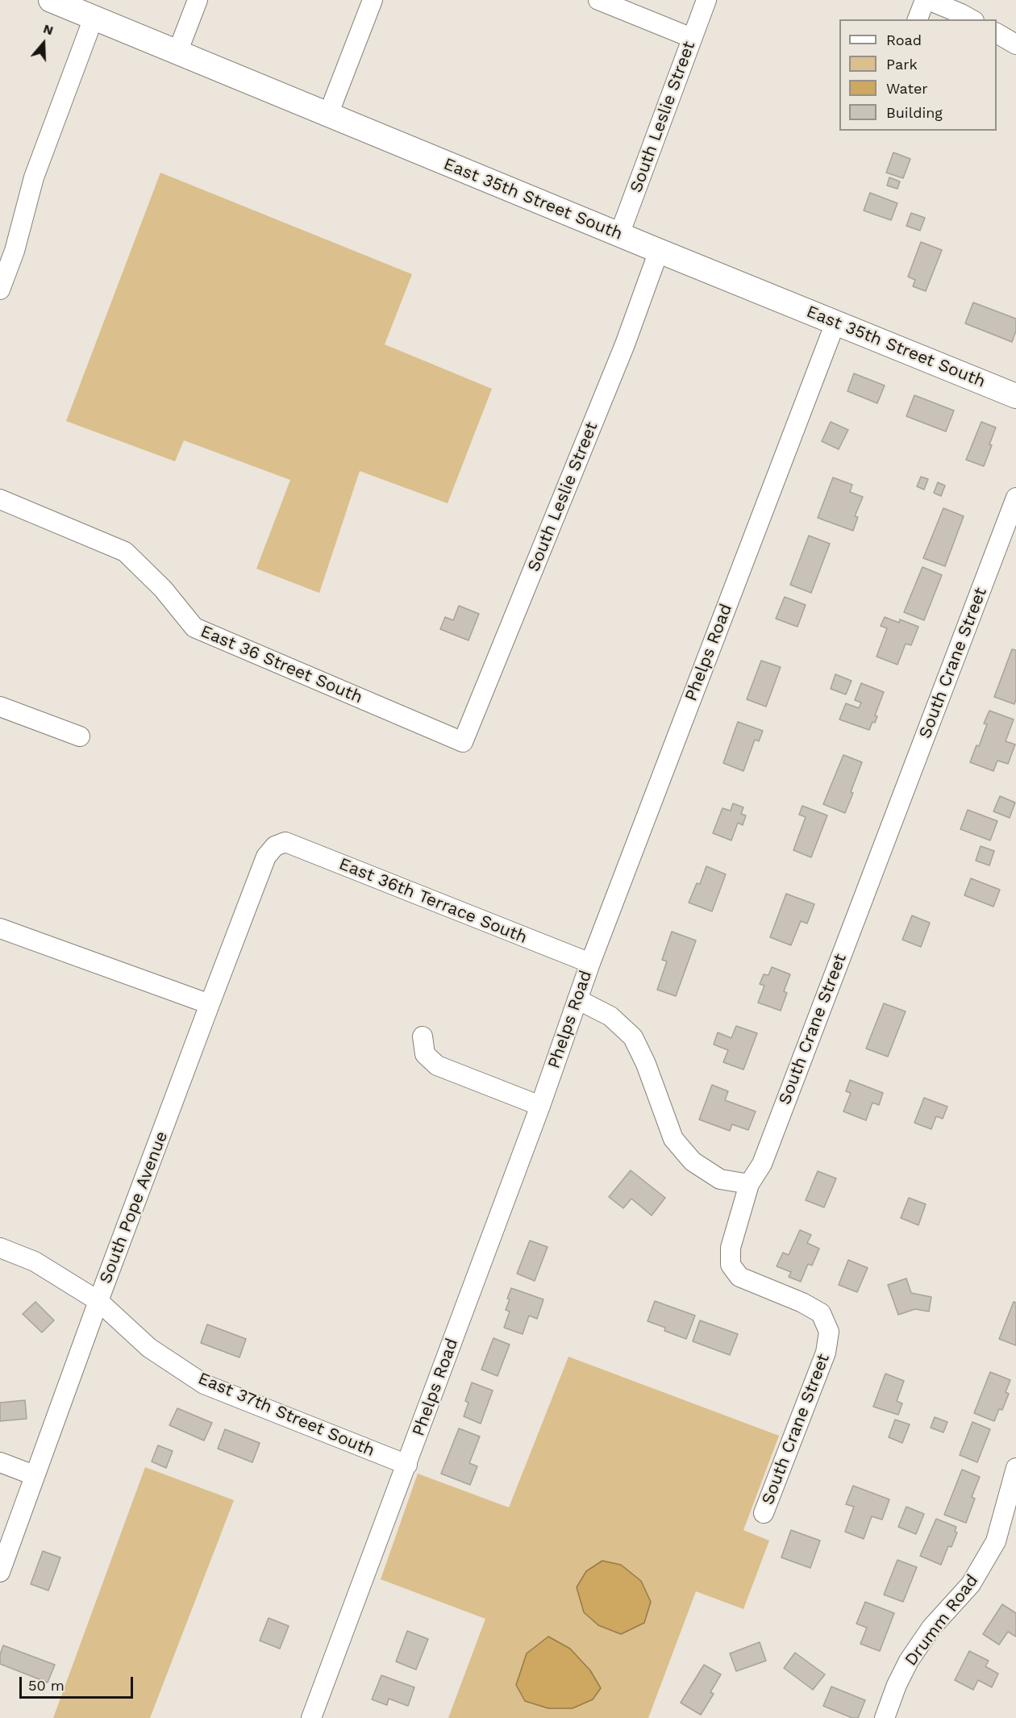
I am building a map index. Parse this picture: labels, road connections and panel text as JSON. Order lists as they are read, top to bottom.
{
  "streets": {
    "main road": ["East 35th Street South"],
    "street": [
      "South Leslie Street",
      "Phelps Road",
      "South Crane Street",
      "East 36 Street South",
      "East 36th Terrace South",
      "South Pope Avenue",
      "East 37th Street South",
      "Drumm Road"
    ]
  },
  "crossings": [
    ["South Leslie Street", "East 35th Street South"],
    ["South Leslie Street", "East 36 Street South"],
    ["East 35th Street South", "Phelps Road"],
    ["Phelps Road", "East 36th Terrace South"],
    ["Phelps Road", "East 37th Street South"],
    ["East 36th Terrace South", "South Pope Avenue"],
    ["South Pope Avenue", "East 37th Street South"]
  ],
  "legend": [
    "Road",
    "Park",
    "Water",
    "Building"
  ],
  "scale_bar": "50 m",
  "north": "top"
}
